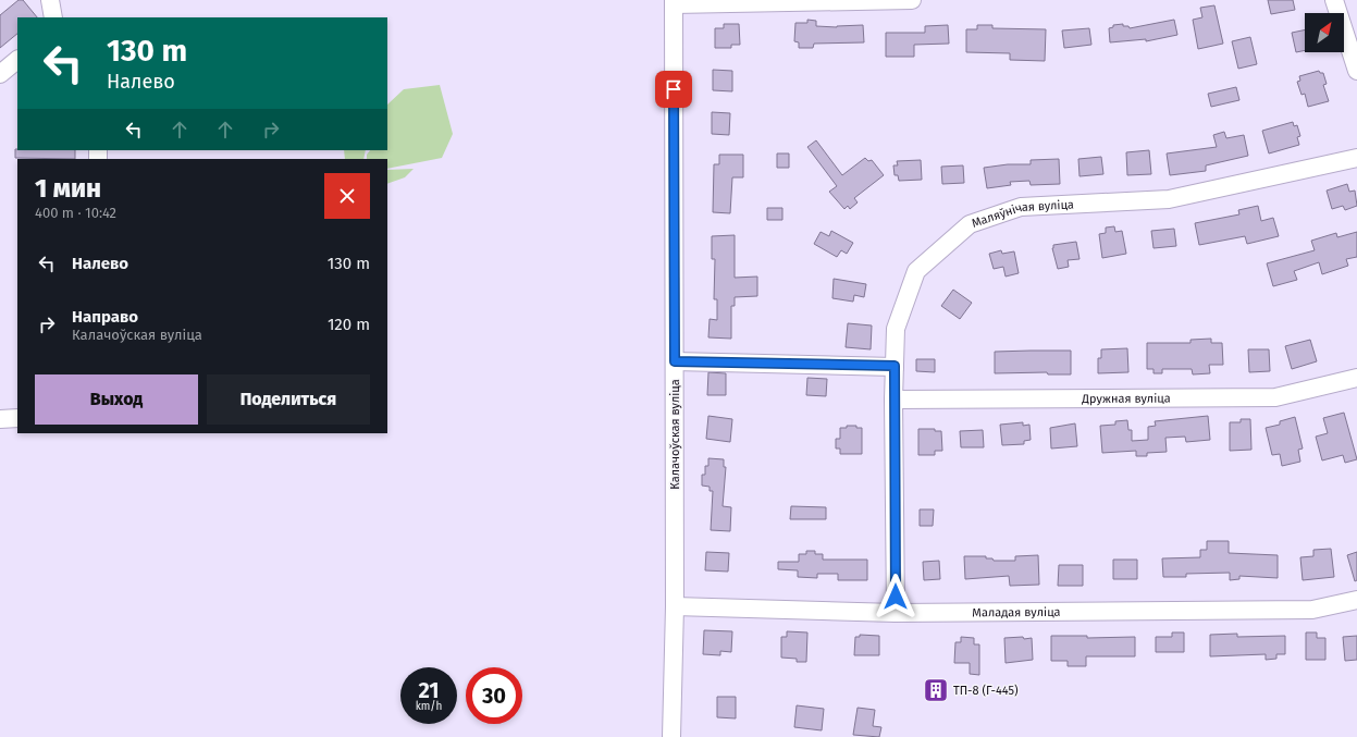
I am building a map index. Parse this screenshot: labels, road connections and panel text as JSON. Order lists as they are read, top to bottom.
{
  "streets": {
    "street": [
      "Маляўнічая вуліца",
      "Дружная вуліца",
      "Калачоўская вуліца",
      "Маладая вуліца"
    ]
  },
  "crossings": [
    ["Маляўнічая вуліца", "Дружная вуліца"],
    ["Маляўнічая вуліца", "Маладая вуліца"],
    ["Калачоўская вуліца", "Маладая вуліца"]
  ],
  "places": {
    "building": ["ТП-8 (Г-445)"]
  },
  "north": "top right",
  "page": {
    "turn": ["130 m", "Налево"],
    "heading": ["1 мин", "400 m · 10:42"],
    "list": [
      {
        "name": "Налево",
        "value": "130 m"
      },
      {
        "name": "Направо",
        "note": "Калачоўская вуліца",
        "value": "120 m"
      }
    ],
    "buttons": ["Выход", "Поделиться"],
    "speed": "21 km/h",
    "limit": "30"
  }
}
